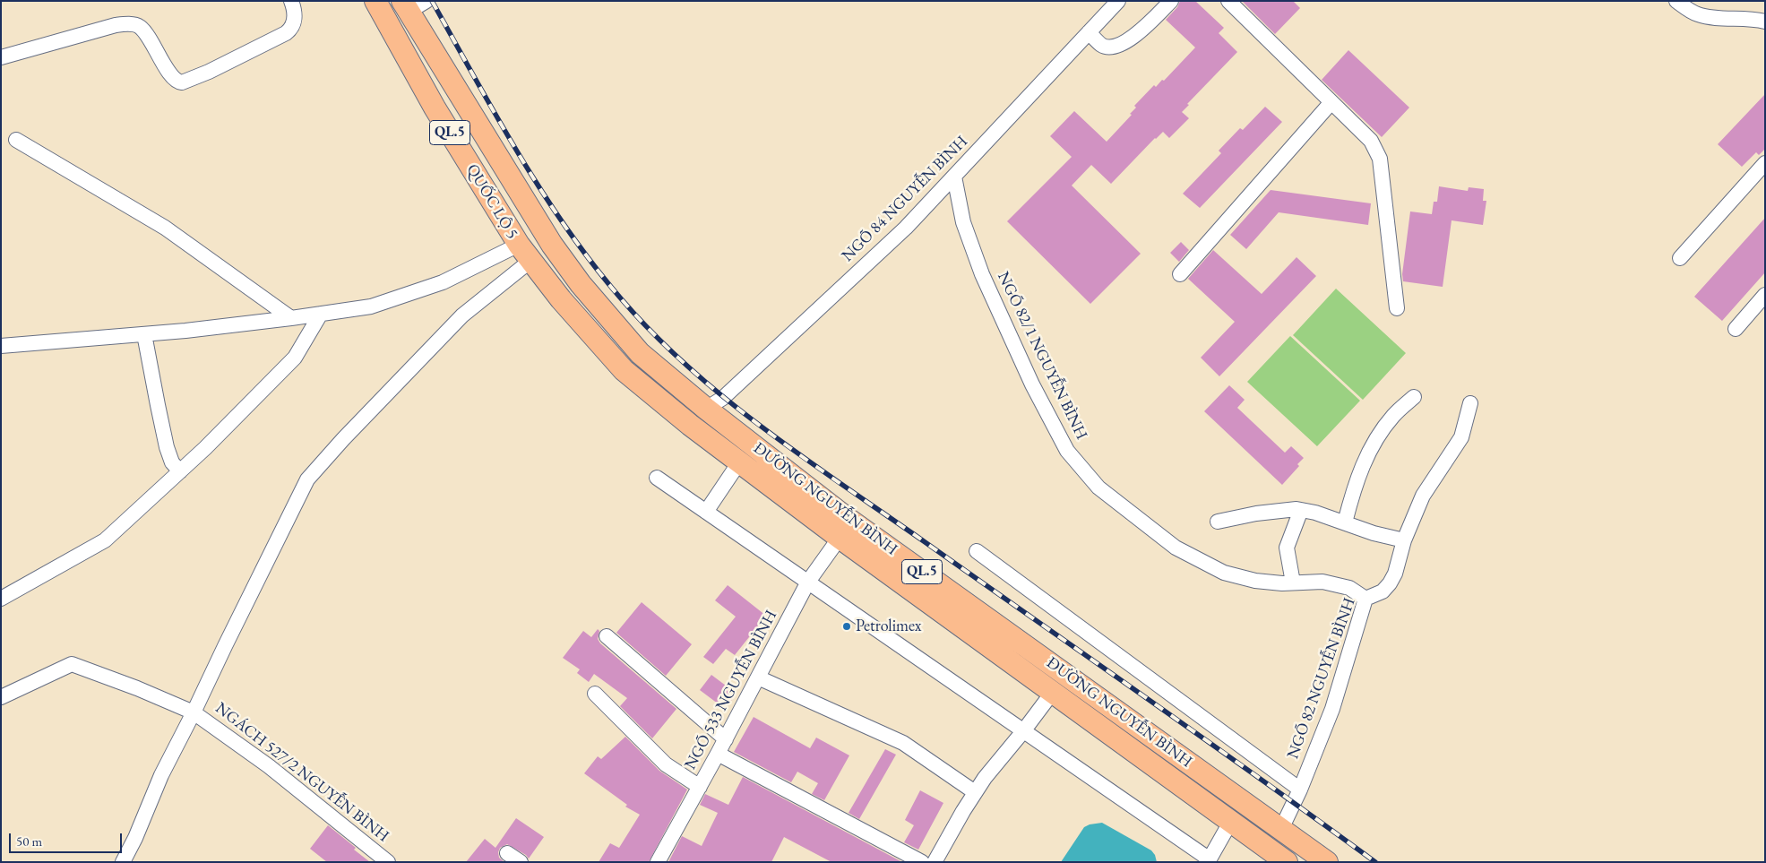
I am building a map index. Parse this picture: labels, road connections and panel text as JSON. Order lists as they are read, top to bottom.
{
  "streets": {
    "highway": ["QL.5", "QUỐC LỘ 5", "ĐƯỜNG NGUYỄN BÌNH"],
    "street": [
      "NGÕ 84 NGUYỄN BÌNH",
      "NGÕ 82/1 NGUYỄN BÌNH",
      "NGÕ 82 NGUYỄN BÌNH",
      "NGÕ 533 NGUYỄN BÌNH",
      "NGÁCH 527/2 NGUYỄN BÌNH"
    ]
  },
  "crossings": [
    ["NGÕ 84 NGUYỄN BÌNH", "NGÕ 82/1 NGUYỄN BÌNH"],
    ["NGÕ 84 NGUYỄN BÌNH", "ĐƯỜNG NGUYỄN BÌNH"],
    ["QUỐC LỘ 5", "ĐƯỜNG NGUYỄN BÌNH"],
    ["NGÕ 82/1 NGUYỄN BÌNH", "NGÕ 82 NGUYỄN BÌNH"],
    ["ĐƯỜNG NGUYỄN BÌNH", "NGÕ 82 NGUYỄN BÌNH"],
    ["ĐƯỜNG NGUYỄN BÌNH", "NGÕ 533 NGUYỄN BÌNH"]
  ],
  "places": ["Petrolimex"],
  "scale_bar": "50 m"
}
